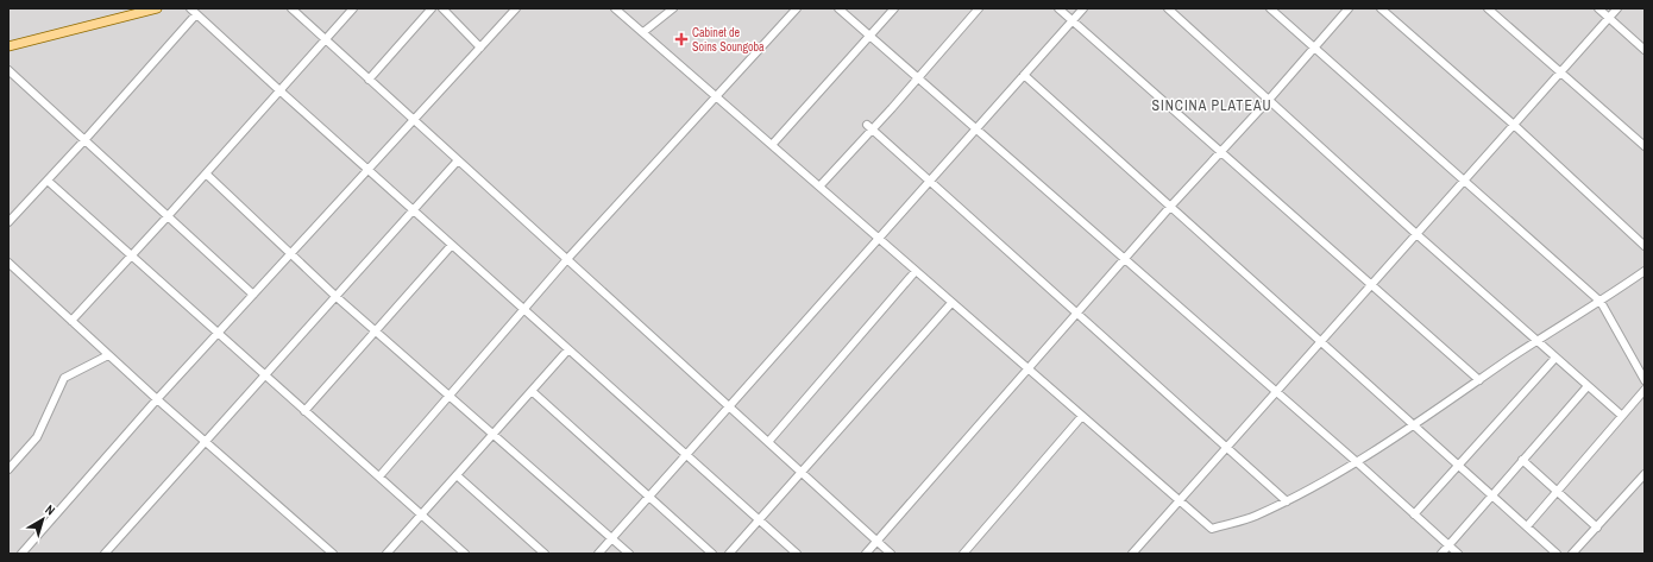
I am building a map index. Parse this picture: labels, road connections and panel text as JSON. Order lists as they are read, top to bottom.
{
  "districts": ["SINCINA PLATEAU"],
  "places": {
    "health": ["Cabinet de Soins Soungoba"]
  },
  "north": "top right"
}
